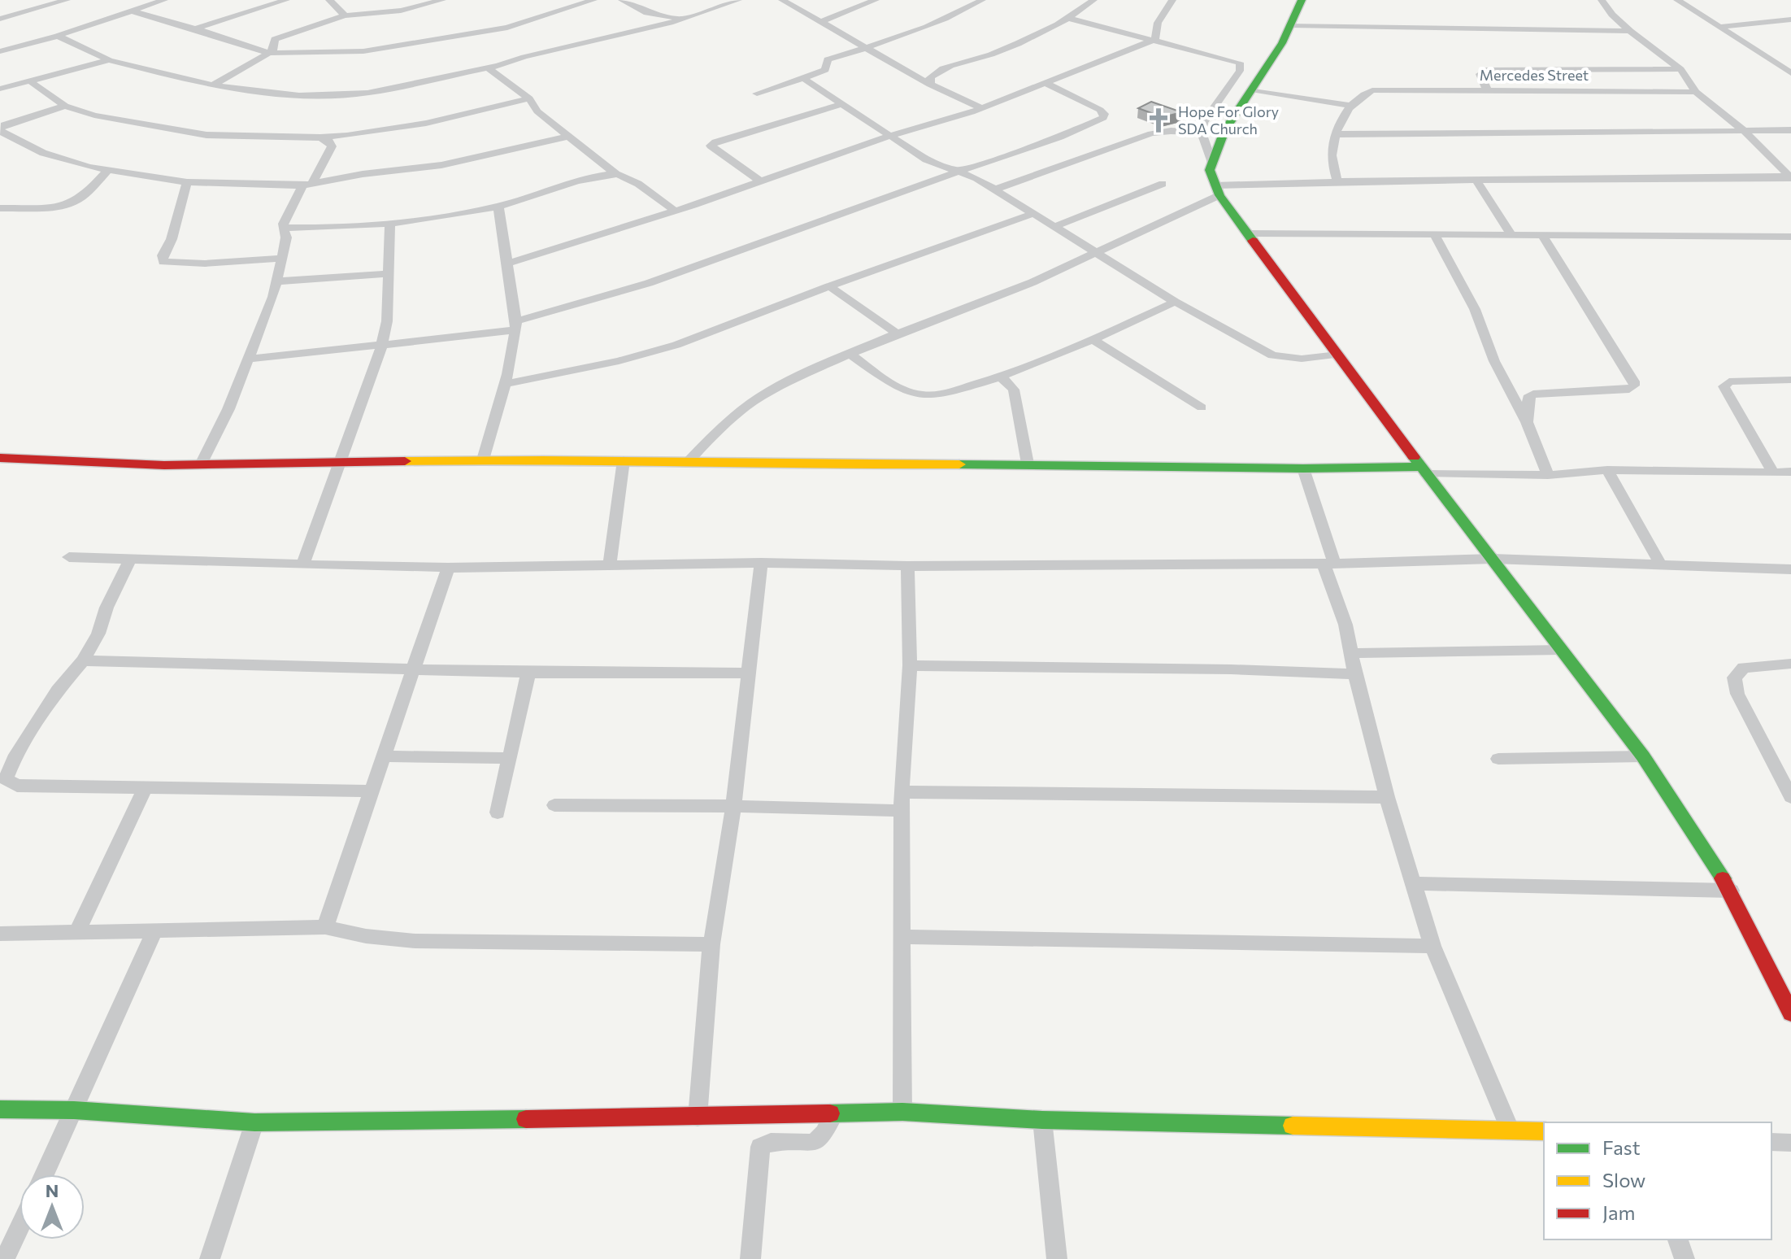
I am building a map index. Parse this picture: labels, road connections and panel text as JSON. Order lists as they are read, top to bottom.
{
  "streets": {
    "street": ["Mercedes Street"]
  },
  "places": {
    "church": ["Hope For Glory SDA Church"]
  },
  "legend": ["Fast", "Slow", "Jam"],
  "north": "top"
}
